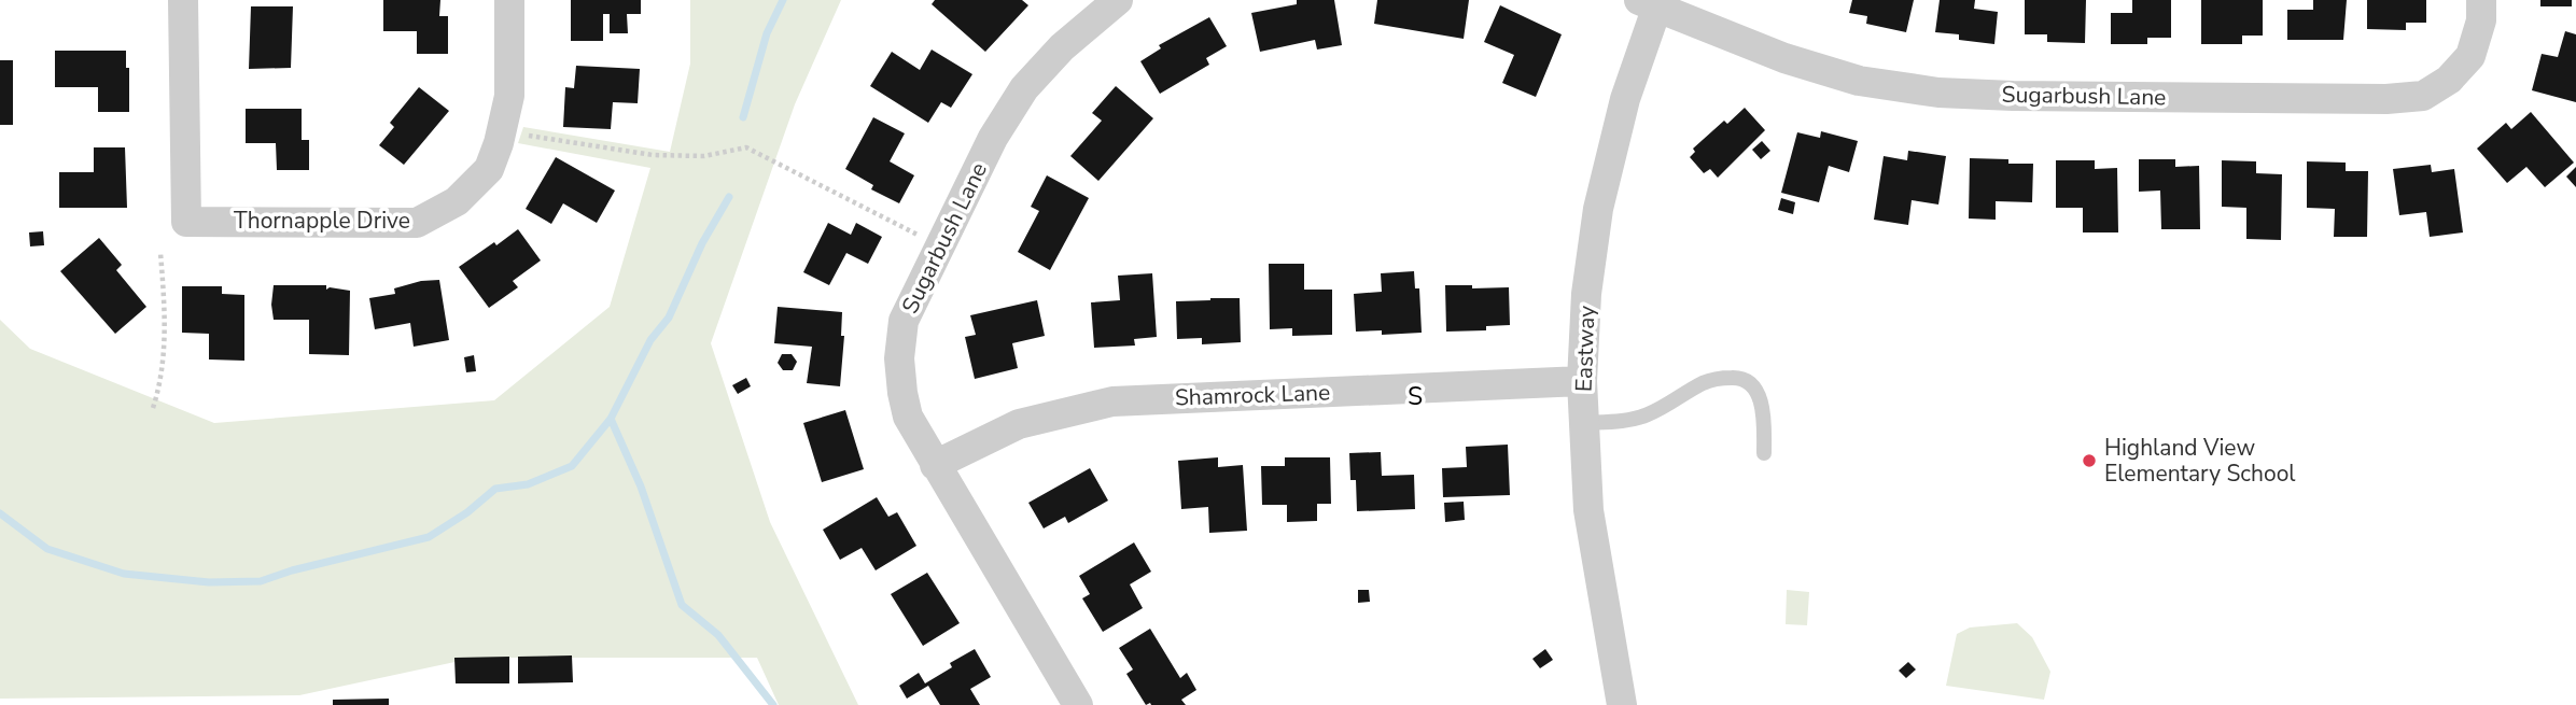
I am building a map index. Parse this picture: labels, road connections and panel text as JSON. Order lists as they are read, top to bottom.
{
  "streets": {
    "street": [
      "Sugarbush Lane",
      "Thornapple Drive",
      "Eastway",
      "Shamrock Lane"
    ]
  },
  "crossings": [
    ["Sugarbush Lane", "Eastway"],
    ["Sugarbush Lane", "Shamrock Lane"],
    ["Eastway", "Shamrock Lane"]
  ],
  "districts": ["S"],
  "places": ["Highland View Elementary School"]
}
